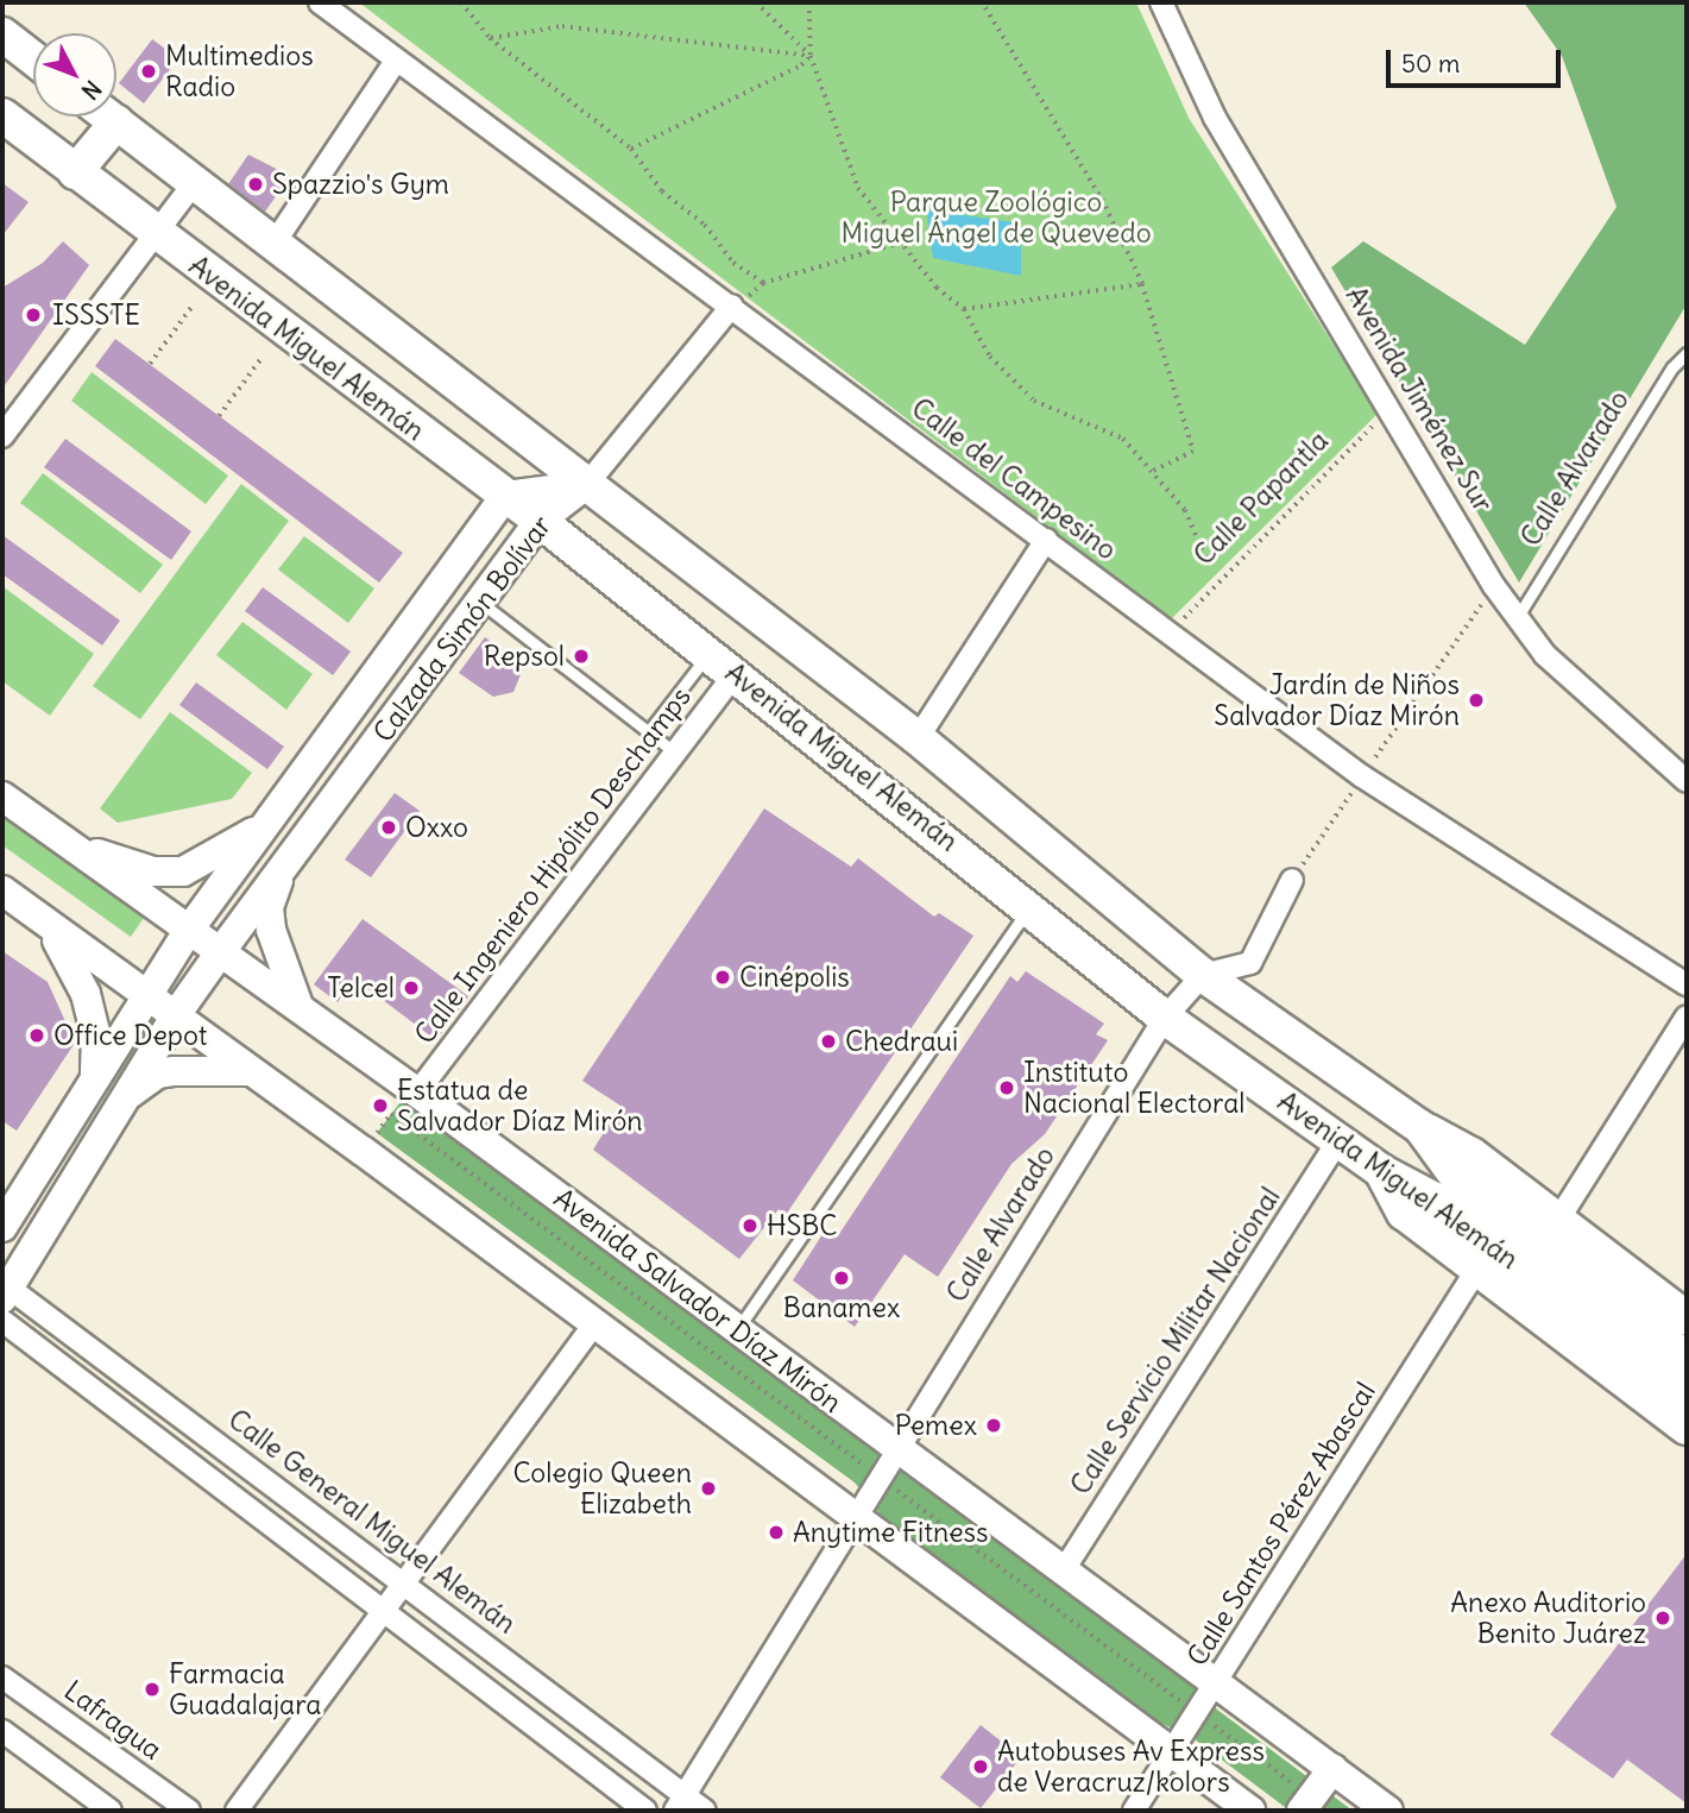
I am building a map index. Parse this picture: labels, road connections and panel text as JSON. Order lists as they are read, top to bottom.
{
  "streets": {
    "main road": ["Avenida Miguel Alemán", "Calzada Simón Bolívar", "Avenida Salvador Díaz Mirón"],
    "street": [
      "Avenida Jiménez Sur",
      "Calle Alvarado",
      "Calle del Campesino",
      "Calle Ingeniero Hipólito Deschamps",
      "Calle Servicio Militar Nacional",
      "Calle General Miguel Alemán",
      "Calle Santos Pérez Abascal",
      "Lafragua"
    ],
    "path": ["Calle Papantla"]
  },
  "crossings": [
    ["Avenida Miguel Alemán", "Calle Alvarado"],
    ["Avenida Miguel Alemán", "Calzada Simón Bolívar"],
    ["Avenida Miguel Alemán", "Calle Ingeniero Hipólito Deschamps"],
    ["Avenida Miguel Alemán", "Calle Servicio Militar Nacional"],
    ["Avenida Jiménez Sur", "Calle Alvarado"],
    ["Avenida Jiménez Sur", "Calle Papantla"],
    ["Calle Alvarado", "Avenida Salvador Díaz Mirón"],
    ["Calle Alvarado", "Calle General Miguel Alemán"],
    ["Calle del Campesino", "Calle Papantla"],
    ["Calzada Simón Bolívar", "Avenida Salvador Díaz Mirón"],
    ["Calzada Simón Bolívar", "Calle General Miguel Alemán"],
    ["Calle Ingeniero Hipólito Deschamps", "Avenida Salvador Díaz Mirón"],
    ["Avenida Salvador Díaz Mirón", "Calle Servicio Militar Nacional"],
    ["Avenida Salvador Díaz Mirón", "Calle Santos Pérez Abascal"]
  ],
  "parks": ["Parque Zoológico Miguel Ángel de Quevedo"],
  "places": [
    "Multimedios Radio",
    "Spazzio's Gym",
    "ISSSTE",
    "Repsol",
    "Jardín de Niños Salvador Díaz Mirón",
    "Oxxo",
    "Cinépolis",
    "Telcel",
    "Office Depot",
    "Chedraui",
    "Instituto Nacional Electoral",
    "Estatua de Salvador Díaz Mirón",
    "HSBC",
    "Banamex",
    "Pemex",
    "Colegio Queen Elizabeth",
    "Anytime Fitness",
    "Anexo Auditorio Benito Juárez",
    "Farmacia Guadalajara",
    "Autobuses Av Express de Veracruz/kolors"
  ],
  "scale_bar": "50 m",
  "north": "bottom right"
}
